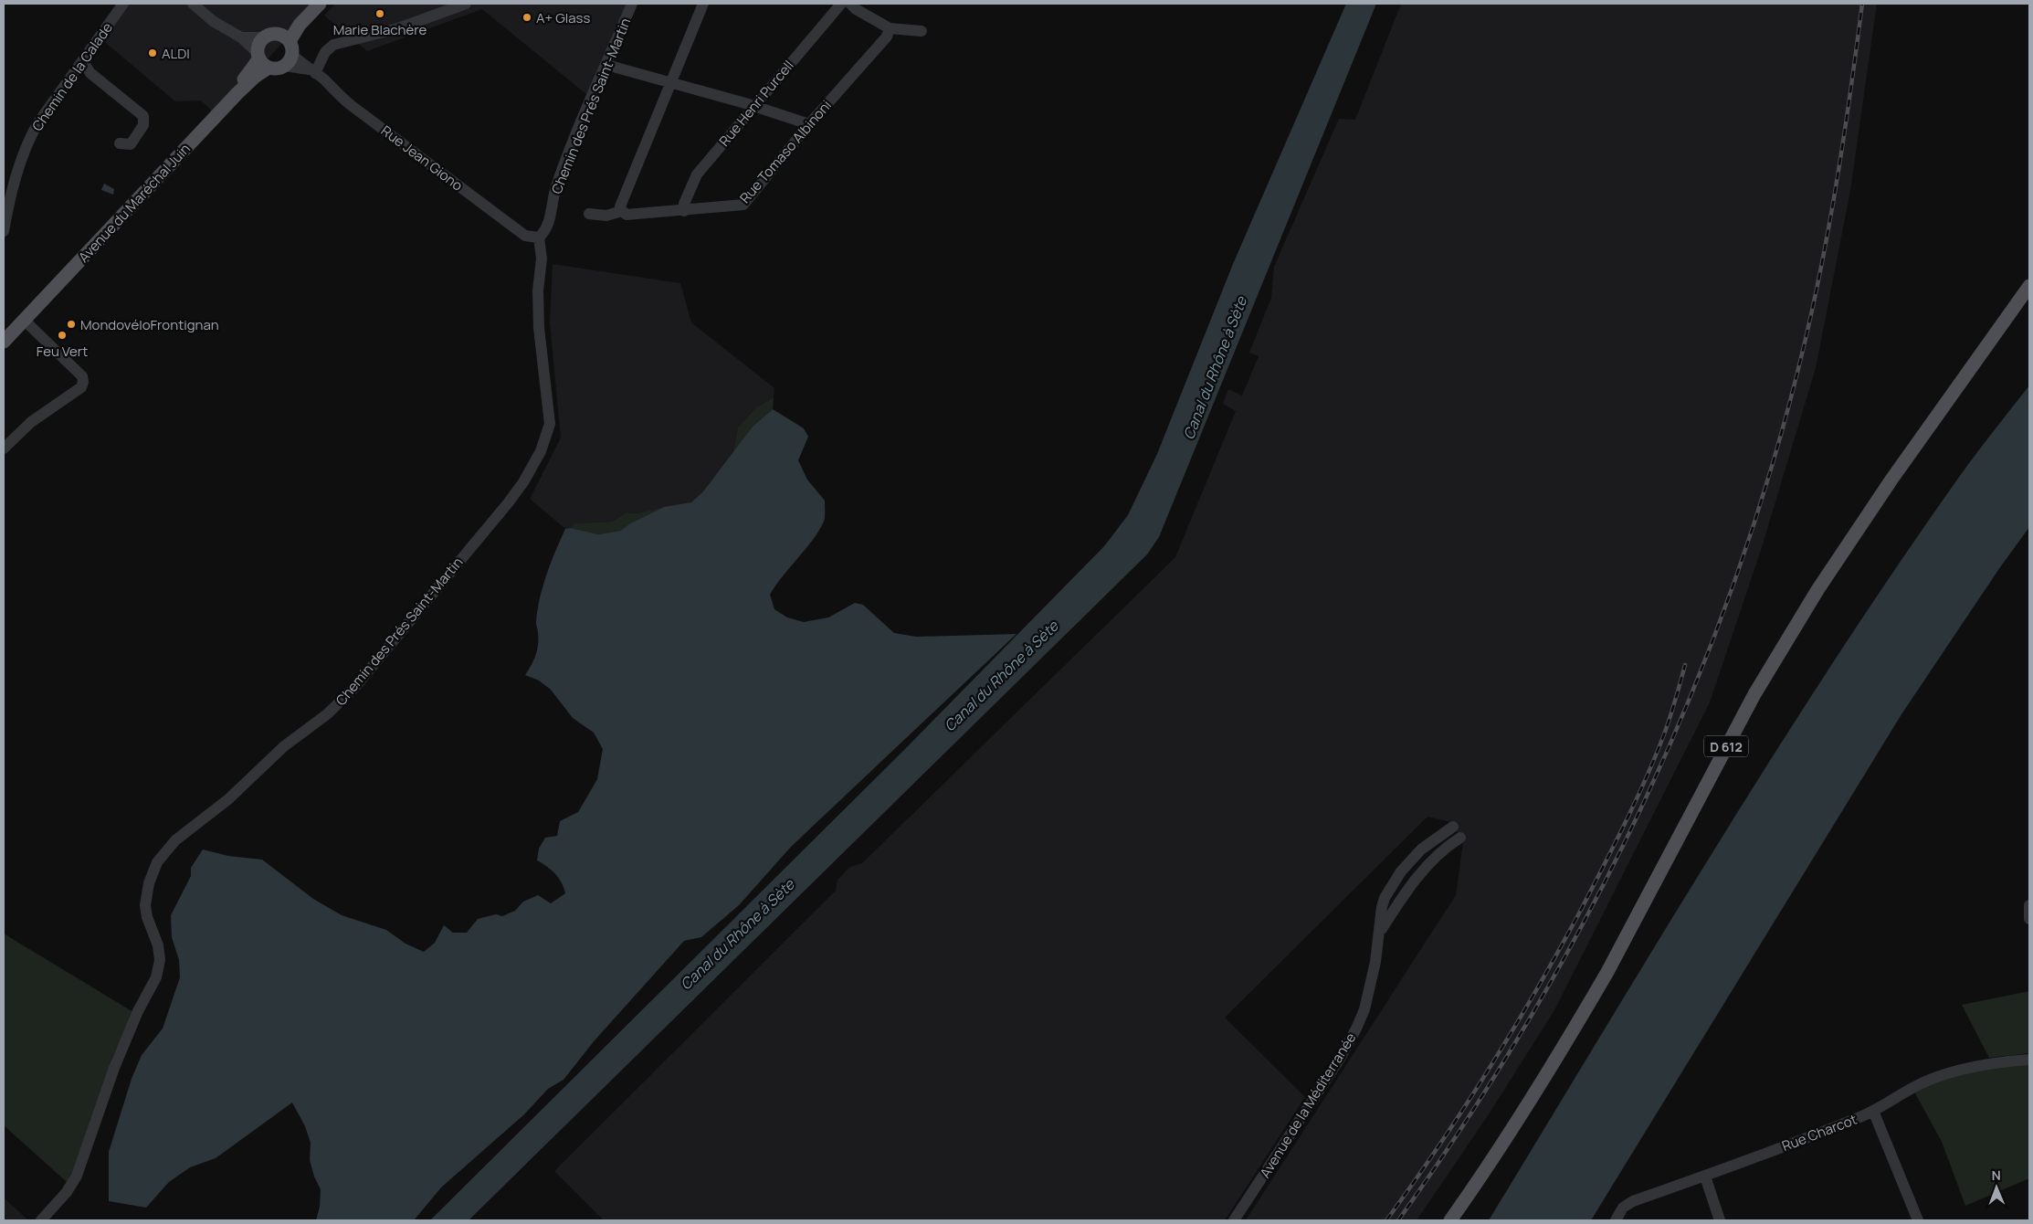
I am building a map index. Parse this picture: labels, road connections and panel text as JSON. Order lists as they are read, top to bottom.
{
  "streets": {
    "main road": ["Avenue du Maréchal Juin", "D 612"],
    "street": [
      "Chemin de la Calade",
      "Rue Henri Purcell",
      "Chemin des Prés Saint-Martin",
      "Rue Tomaso Albinoni",
      "Rue Jean Giono",
      "Avenue de la Méditerranée",
      "Rue Charcot"
    ]
  },
  "crossings": [
    ["Rue Henri Purcell", "Rue Tomaso Albinoni"],
    ["Chemin des Prés Saint-Martin", "Rue Jean Giono"]
  ],
  "water": ["Canal du Rhône à Sète"],
  "places": [
    "Marie Blachère",
    "A+ Glass",
    "ALDI",
    "MondovéloFrontignan",
    "Feu Vert"
  ],
  "north": "top"
}
